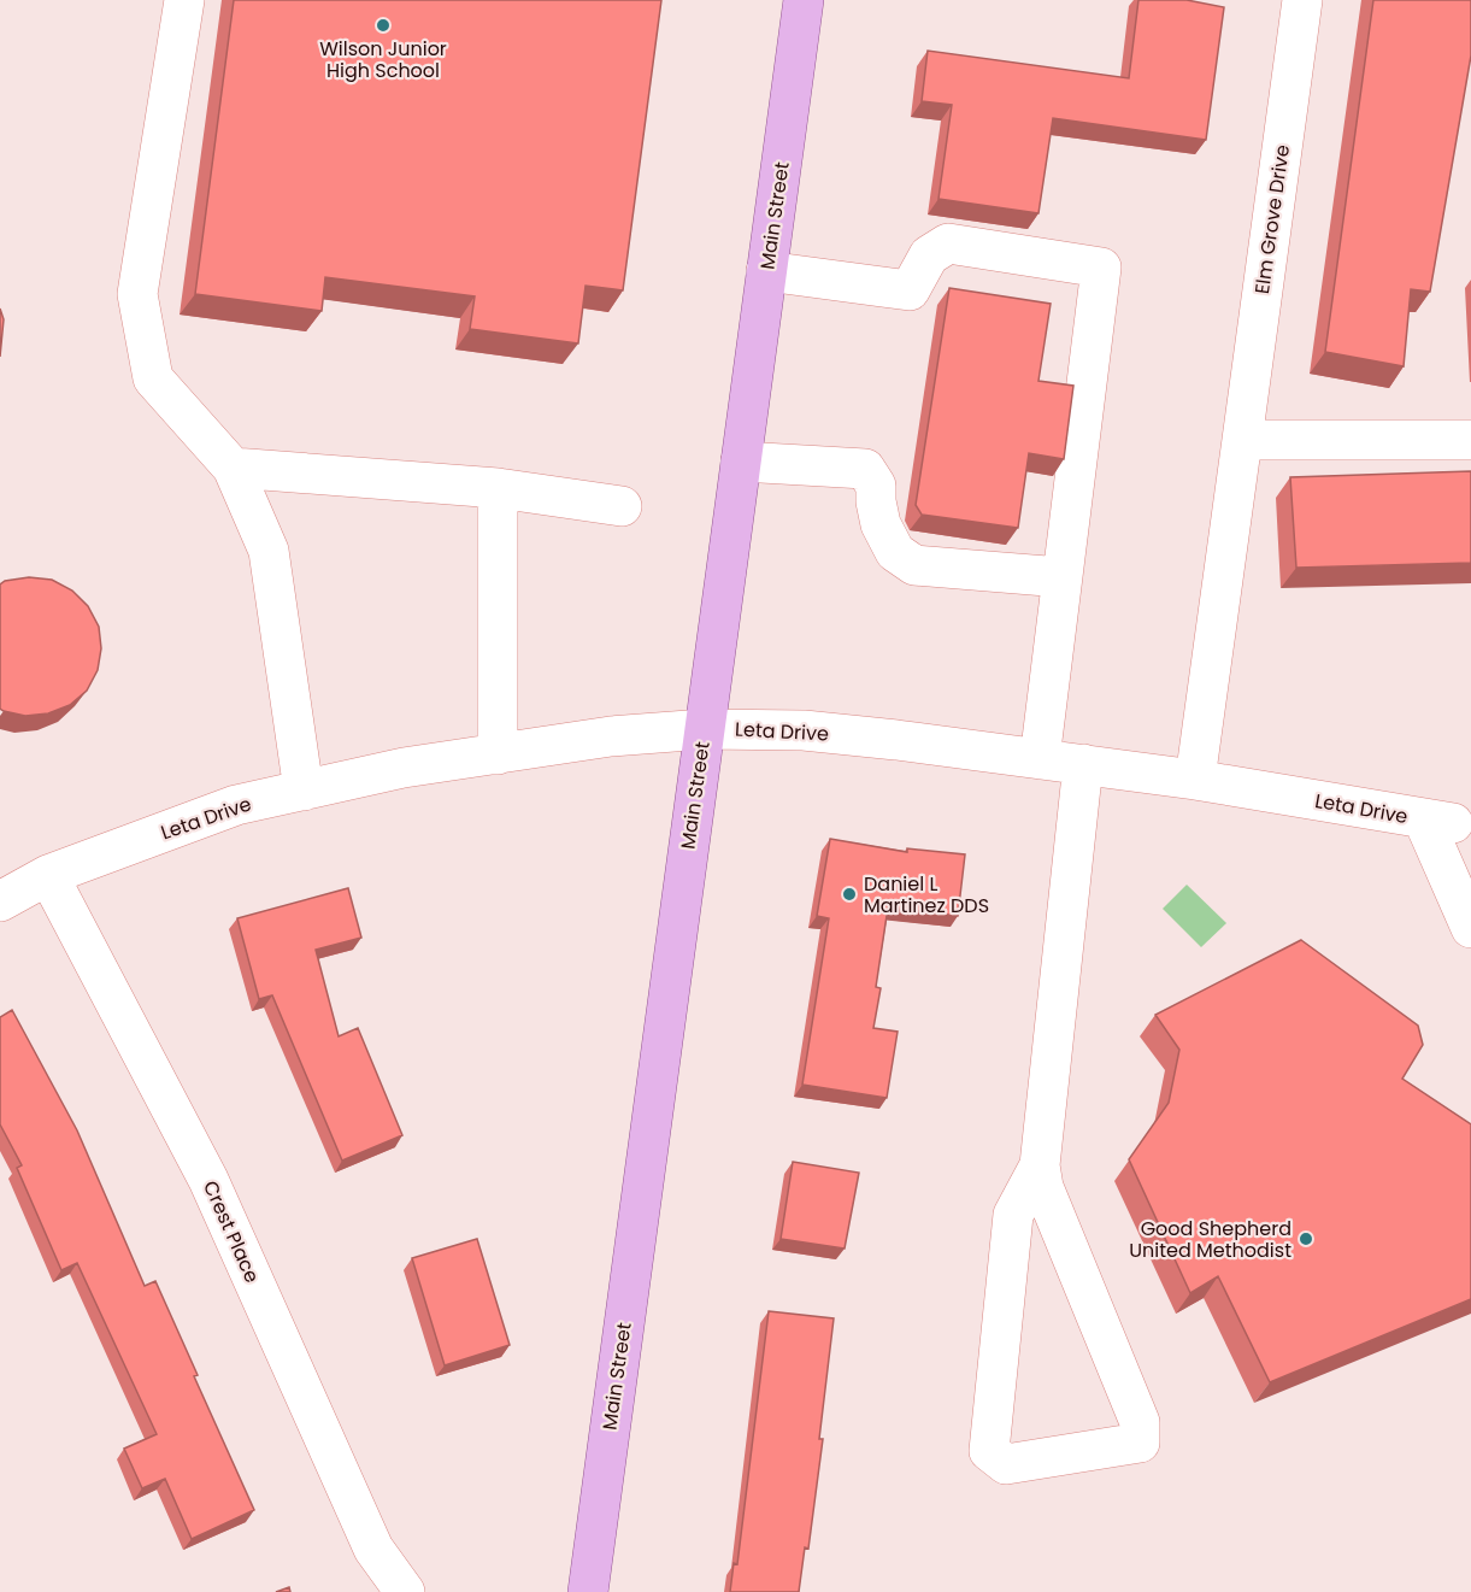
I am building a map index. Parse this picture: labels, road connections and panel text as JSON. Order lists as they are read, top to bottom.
{
  "streets": {
    "main road": ["Main Street"],
    "street": ["Elm Grove Drive", "Leta Drive", "Crest Place"]
  },
  "crossings": [
    ["Main Street", "Leta Drive"],
    ["Elm Grove Drive", "Leta Drive"],
    ["Leta Drive", "Crest Place"]
  ],
  "places": ["Wilson Junior High School", "Daniel L Martinez DDS", "Good Shepherd United Methodist"]
}
